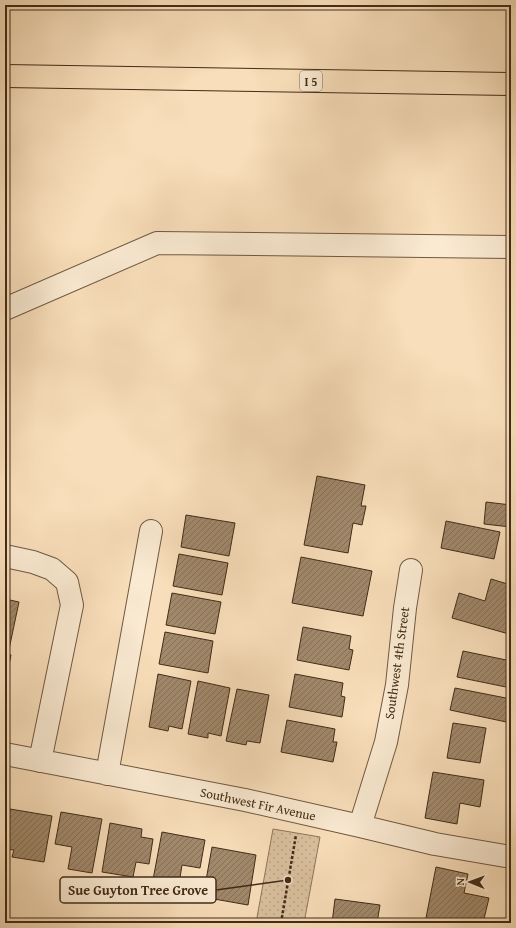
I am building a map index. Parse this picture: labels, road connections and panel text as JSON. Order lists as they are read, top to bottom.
{
  "streets": {
    "highway": ["I 5"],
    "street": ["Southwest 4th Street", "Southwest Fir Avenue"]
  },
  "crossings": [
    ["Southwest 4th Street", "Southwest Fir Avenue"]
  ],
  "places": ["Sue Guyton Tree Grove"],
  "north": "left"
}
